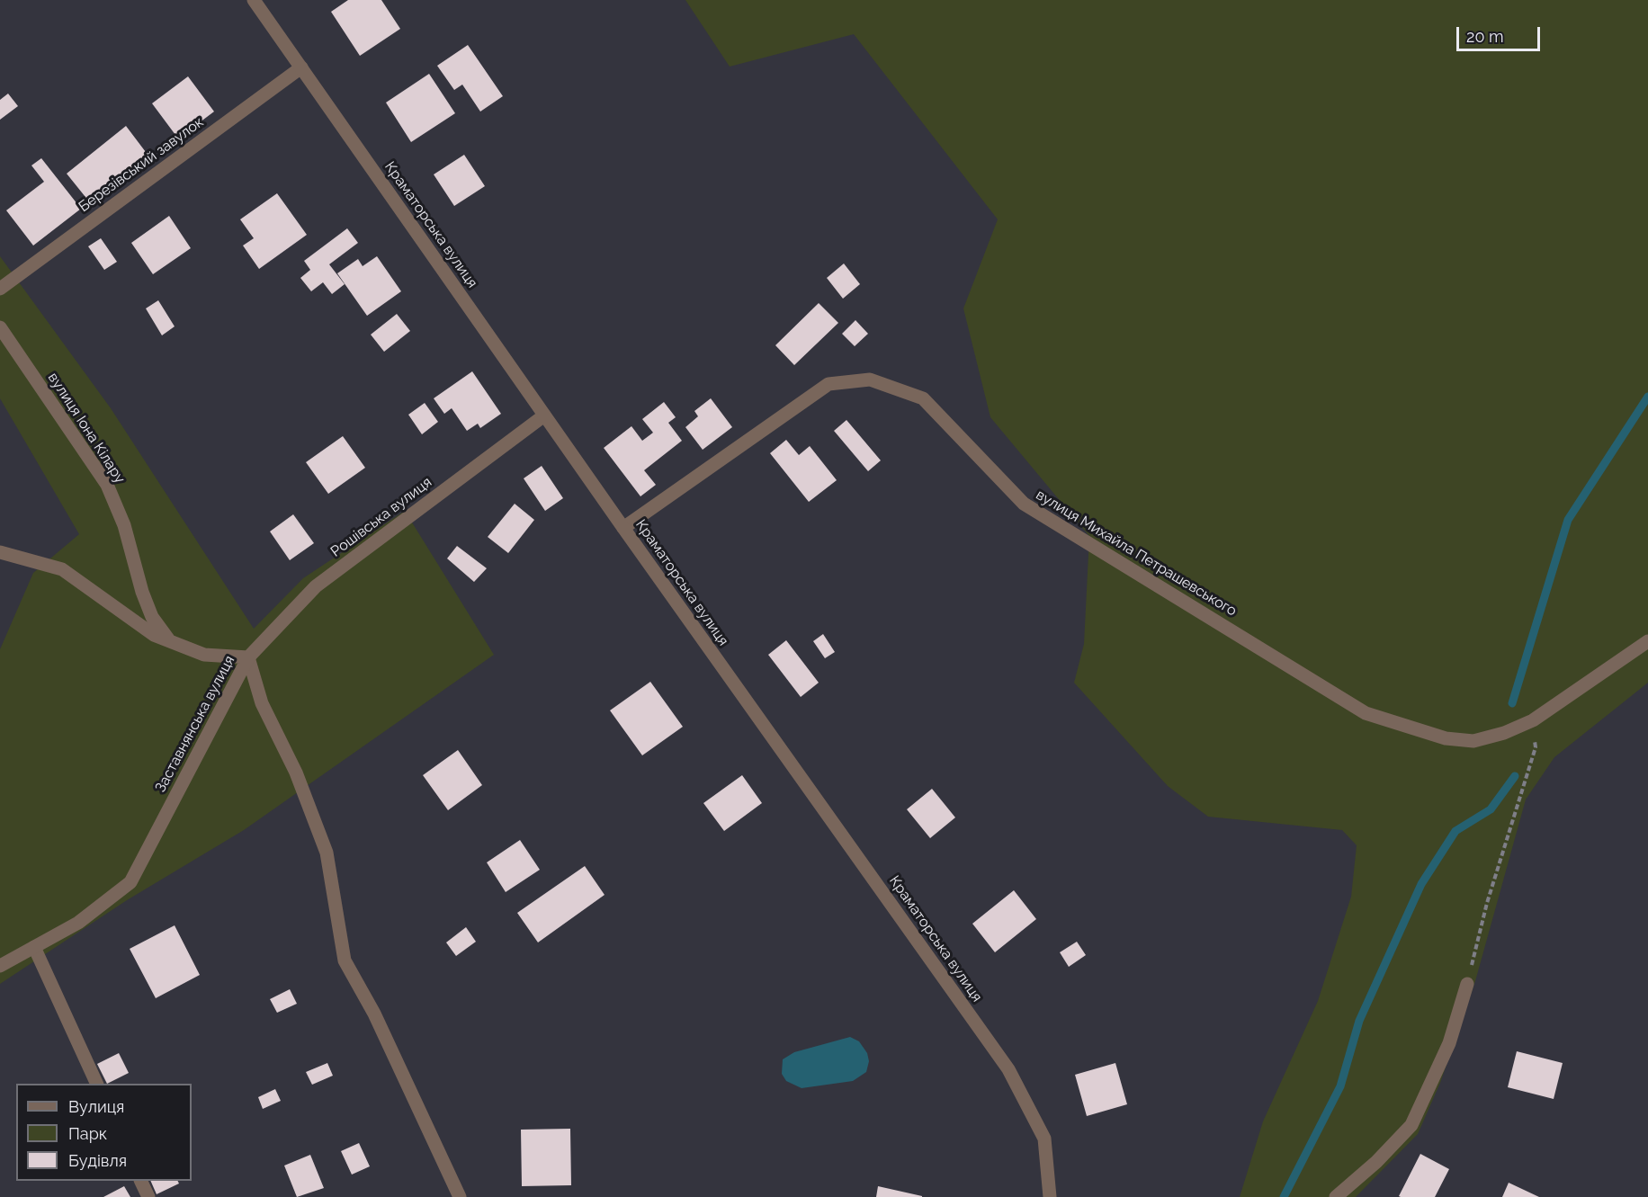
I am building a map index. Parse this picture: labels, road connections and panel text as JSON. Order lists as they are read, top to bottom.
{
  "streets": {
    "street": [
      "Березівський завулок",
      "Краматорська вулиця",
      "вулиця Іона Кілару",
      "Рошівська вулиця",
      "вулиця Михайла Петрашевського",
      "Заставнянська вулиця"
    ]
  },
  "crossings": [
    ["Березівський завулок", "Краматорська вулиця"],
    ["Краматорська вулиця", "Рошівська вулиця"],
    ["Краматорська вулиця", "вулиця Михайла Петрашевського"],
    ["вулиця Іона Кілару", "Заставнянська вулиця"],
    ["Рошівська вулиця", "Заставнянська вулиця"]
  ],
  "legend": ["Вулиця", "Парк", "Будівля"],
  "scale_bar": "20 m"
}
